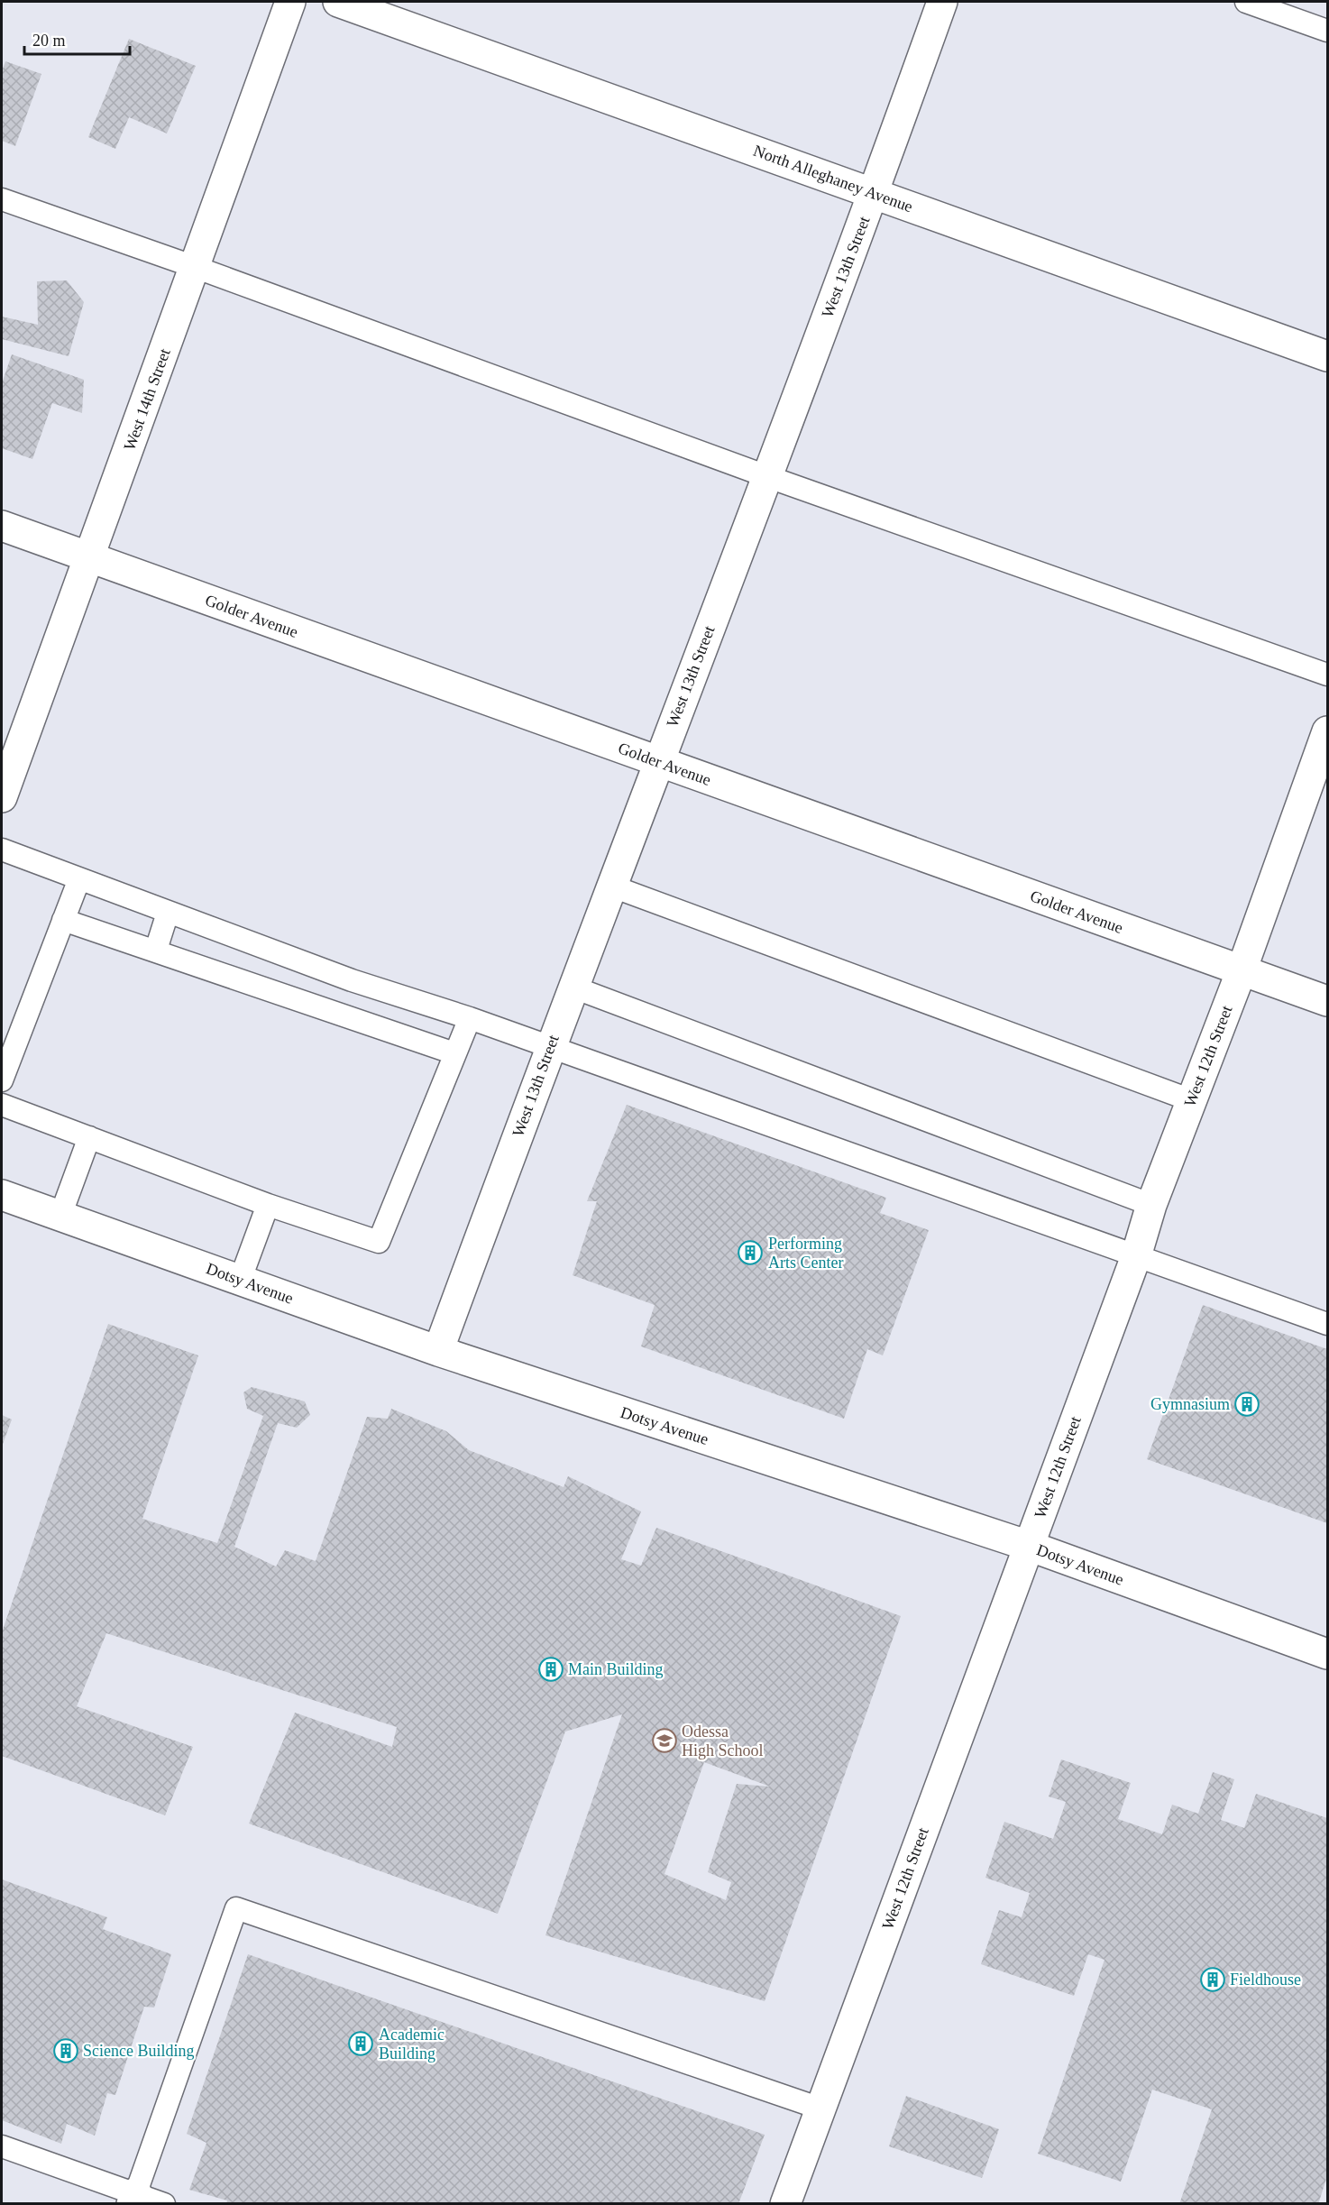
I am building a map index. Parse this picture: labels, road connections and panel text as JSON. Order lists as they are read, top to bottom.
{
  "streets": {
    "street": [
      "North Alleghaney Avenue",
      "West 13th Street",
      "West 14th Street",
      "Golder Avenue",
      "West 12th Street",
      "Dotsy Avenue"
    ]
  },
  "crossings": [
    ["North Alleghaney Avenue", "West 13th Street"],
    ["West 13th Street", "Golder Avenue"],
    ["West 13th Street", "Dotsy Avenue"],
    ["West 14th Street", "Golder Avenue"],
    ["Golder Avenue", "West 12th Street"],
    ["West 12th Street", "Dotsy Avenue"]
  ],
  "places": {
    "building": [
      "Performing Arts Center",
      "Gymnasium",
      "Main Building",
      "Fieldhouse",
      "Academic Building",
      "Science Building"
    ],
    "school or university": ["Odessa High School"]
  },
  "scale_bar": "20 m"
}
